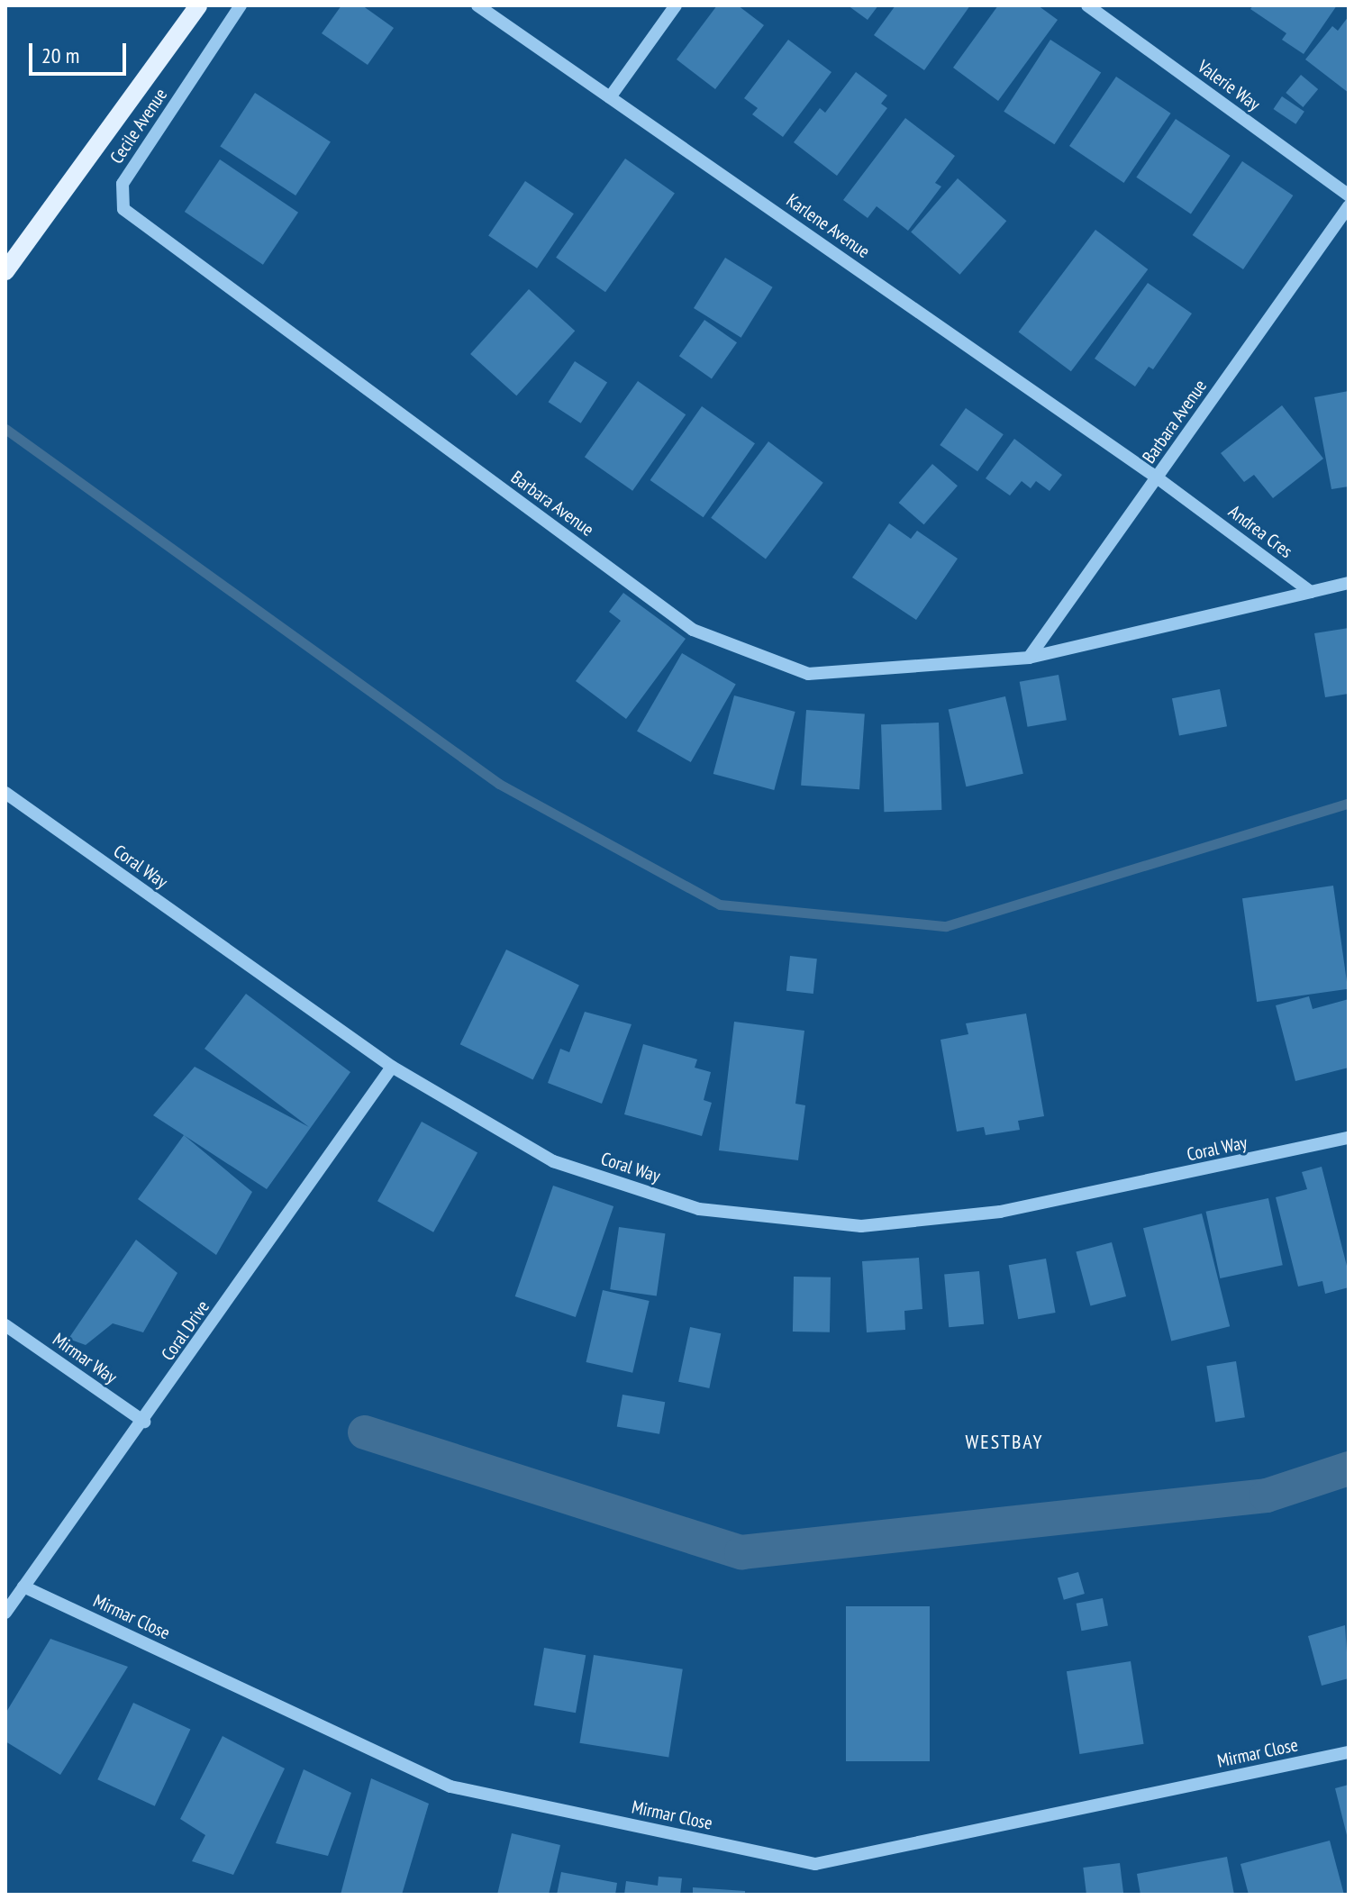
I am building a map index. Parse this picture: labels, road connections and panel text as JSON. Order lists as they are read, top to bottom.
{
  "streets": {
    "street": [
      "Valerie Way",
      "Cecile Avenue",
      "Karlene Avenue",
      "Barbara Avenue",
      "Andrea Cres",
      "Coral Way",
      "Coral Drive",
      "Mirmar Way",
      "Mirmar Close"
    ]
  },
  "crossings": [
    ["Cecile Avenue", "Barbara Avenue"],
    ["Karlene Avenue", "Barbara Avenue"],
    ["Karlene Avenue", "Andrea Cres"],
    ["Barbara Avenue", "Andrea Cres"],
    ["Coral Way", "Coral Drive"],
    ["Coral Drive", "Mirmar Way"],
    ["Coral Drive", "Mirmar Close"]
  ],
  "districts": ["WESTBAY"],
  "scale_bar": "20 m"
}
